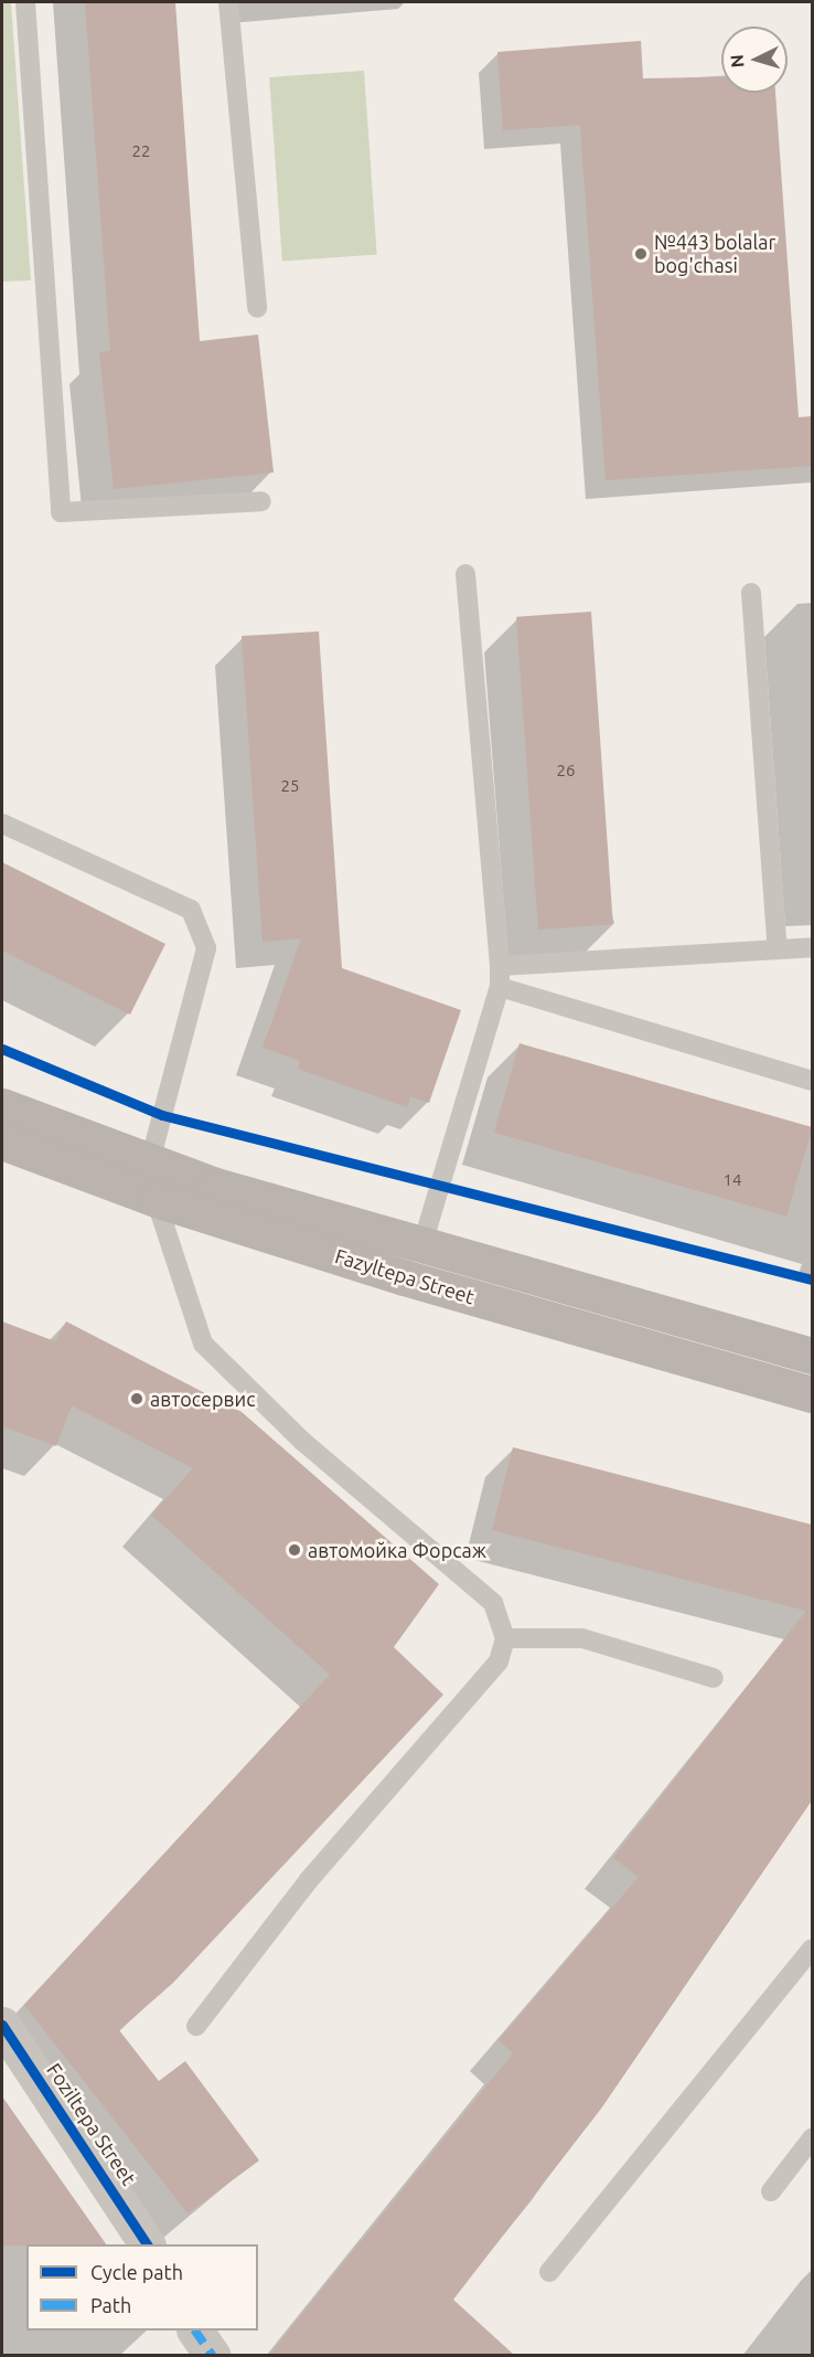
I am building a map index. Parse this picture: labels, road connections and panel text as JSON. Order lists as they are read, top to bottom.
{
  "streets": {
    "main road": ["Fazyltepa Street"],
    "street": ["Foziltepa Street"]
  },
  "places": ["№443 bolalar bog'chasi", "автосервис", "автомойка Форсаж"],
  "house_numbers": [
    "22",
    "26",
    "25",
    "14"
  ],
  "legend": ["Cycle path", "Path"],
  "north": "left"
}
